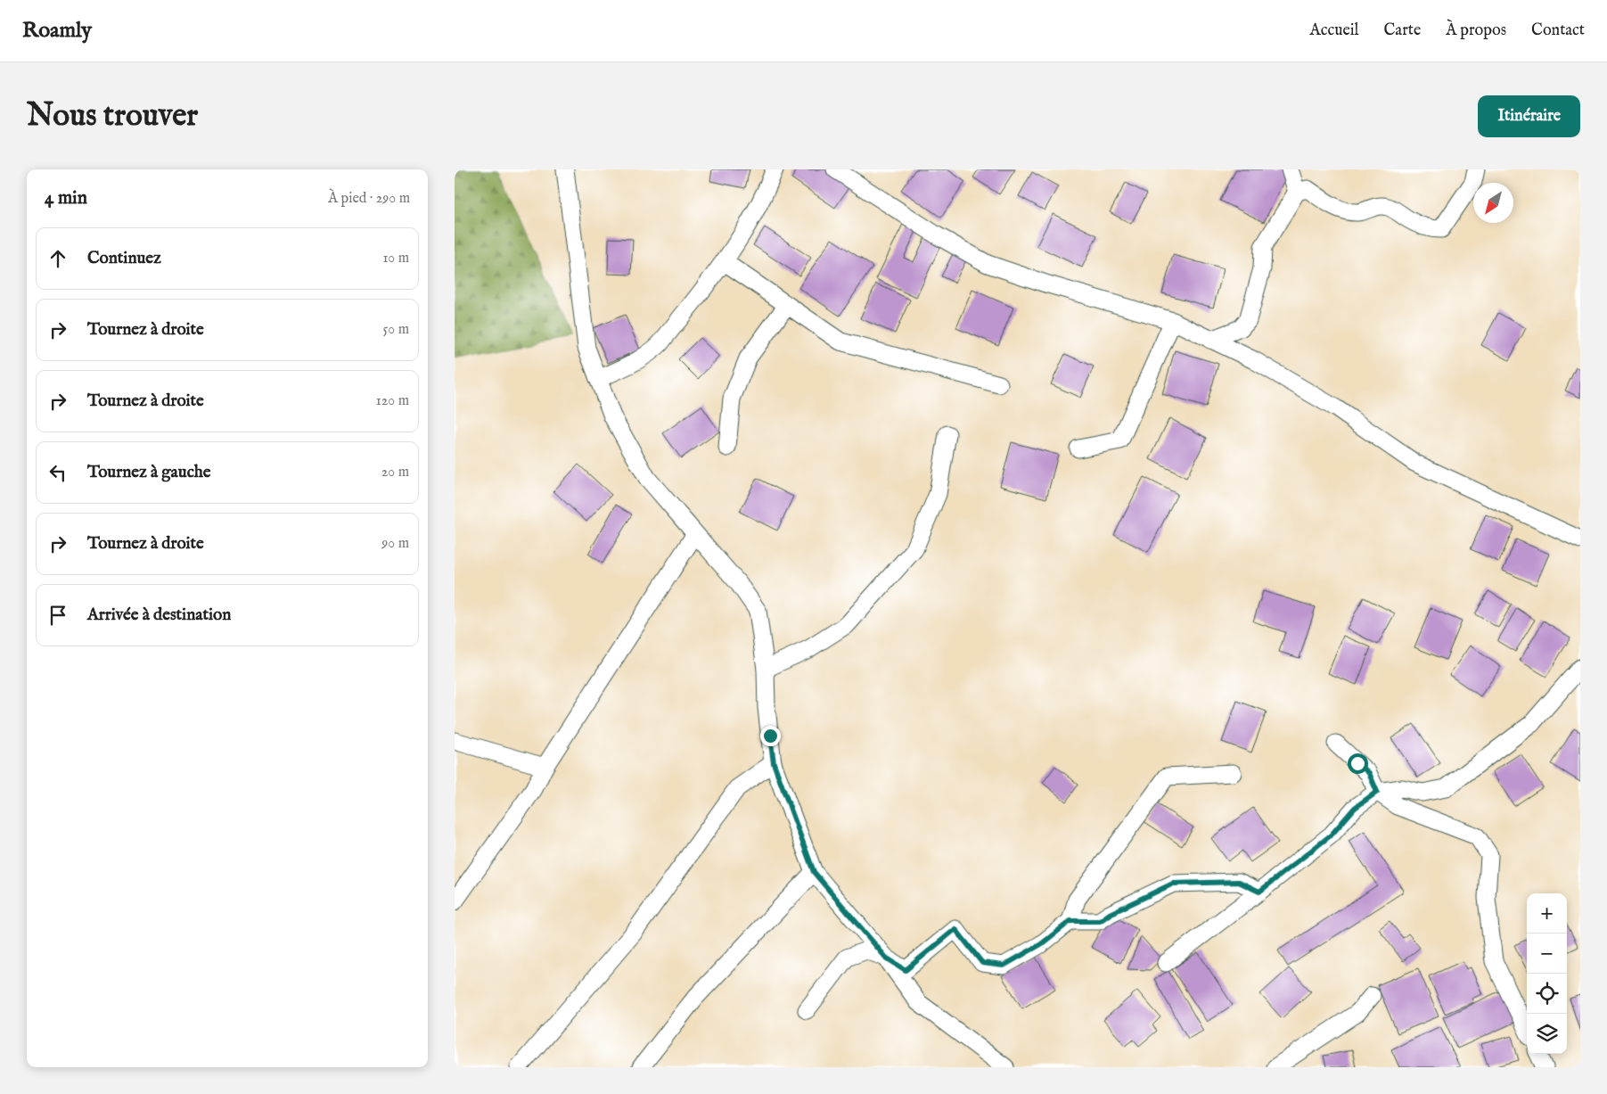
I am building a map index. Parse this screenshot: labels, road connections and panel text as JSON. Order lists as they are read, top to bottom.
{
  "north": "bottom left",
  "page": {
    "header": "Roamly",
    "nav": [
      "Accueil",
      "Carte",
      "À propos",
      "Contact"
    ],
    "buttons": "Itinéraire",
    "title": "Nous trouver",
    "heading": ["4 min", "À pied · 290 m"],
    "list": [
      ["Continuez", "10 m"],
      ["Tournez à droite", "50 m"],
      ["Tournez à droite", "120 m"],
      ["Tournez à gauche", "20 m"],
      ["Tournez à droite", "90 m"],
      "Arrivée à destination"
    ],
    "map_buttons": ["+", "−"]
  }
}
